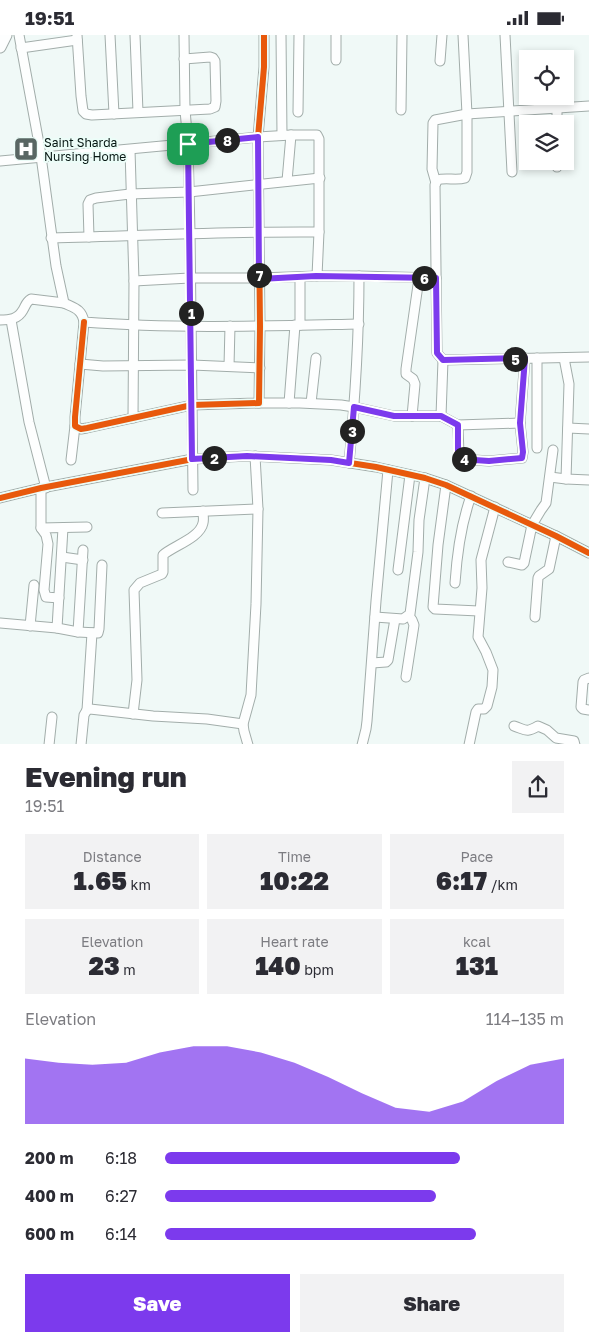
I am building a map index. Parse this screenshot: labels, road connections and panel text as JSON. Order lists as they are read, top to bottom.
{
  "places": {
    "hospital": ["Saint Sharda Nursing Home"]
  },
  "page": {
    "status": "19:51",
    "pins": [
      "8",
      "7",
      "6",
      "1",
      "5",
      "3",
      "2",
      "4"
    ],
    "heading": ["Evening run", "19:51"],
    "stats": [
      ["Distance", "1.65 km"],
      ["Time", "10:22"],
      ["Pace", "6:17 /km"],
      ["Elevation", "23 m"],
      ["Heart rate", "140 bpm"],
      ["kcal", "131"]
    ],
    "chart": ["Elevation", "114–135 m"],
    "list": [
      {
        "name": "200 m",
        "note": "6:18"
      },
      {
        "name": "400 m",
        "note": "6:27"
      },
      {
        "name": "600 m",
        "note": "6:14"
      }
    ],
    "buttons": ["Save", "Share"]
  }
}
